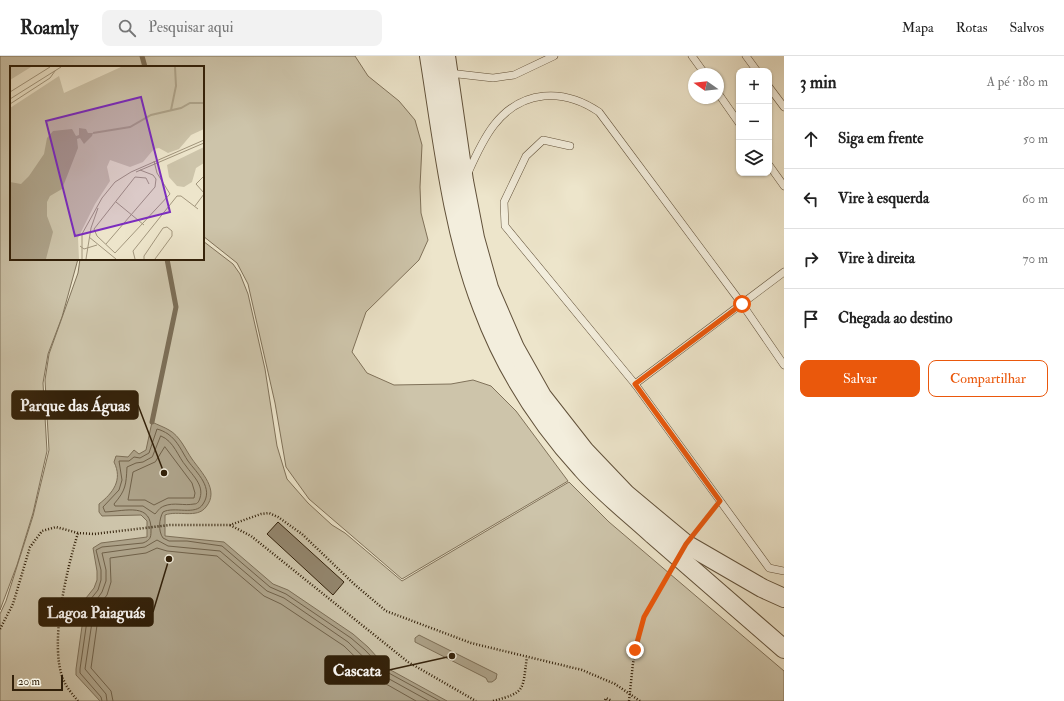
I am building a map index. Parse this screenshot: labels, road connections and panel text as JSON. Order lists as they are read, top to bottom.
{
  "places": ["Parque das Águas", "Lagoa Paiaguás", "Cascata"],
  "scale_bar": "20 m",
  "north": "left",
  "page": {
    "header": "Roamly",
    "search": "Pesquisar aqui",
    "nav": ["Mapa", "Rotas", "Salvos"],
    "heading": ["3 min", "A pé · 180 m"],
    "map_buttons": ["+", "−"],
    "list": [
      ["Siga em frente", "50 m"],
      ["Vire à esquerda", "60 m"],
      ["Vire à direita", "70 m"],
      "Chegada ao destino"
    ],
    "buttons": ["Salvar", "Compartilhar"],
    "scale": "20 m"
  }
}
